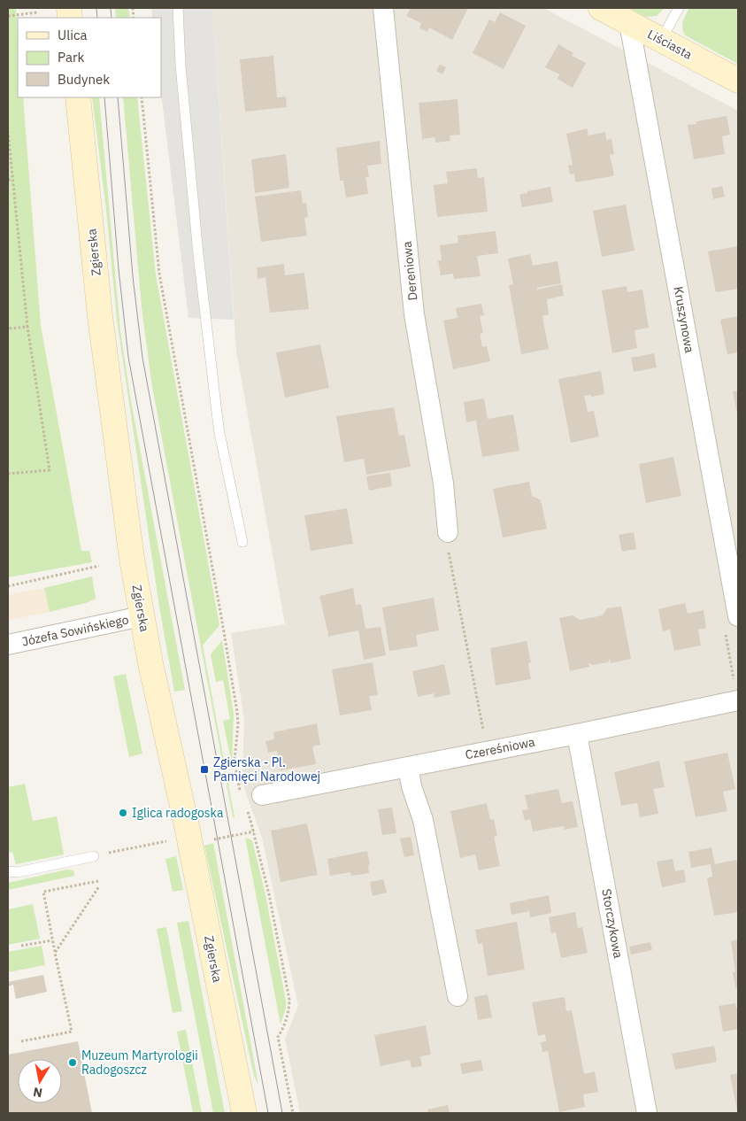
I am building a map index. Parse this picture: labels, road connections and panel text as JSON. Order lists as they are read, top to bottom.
{
  "streets": {
    "main road": ["Liściasta", "Zgierska"],
    "street": [
      "Dereniowa",
      "Kruszynowa",
      "Józefa Sowińskiego",
      "Czereśniowa",
      "Storczykowa"
    ]
  },
  "crossings": [
    ["Liściasta", "Kruszynowa"],
    ["Zgierska", "Józefa Sowińskiego"],
    ["Czereśniowa", "Storczykowa"]
  ],
  "places": {
    "transit": ["Zgierska - Pl. Pamięci Narodowej"],
    "other": ["Iglica radogoska", "Muzeum Martyrologii Radogoszcz"]
  },
  "legend": ["Ulica", "Park", "Budynek"],
  "north": "bottom"
}
